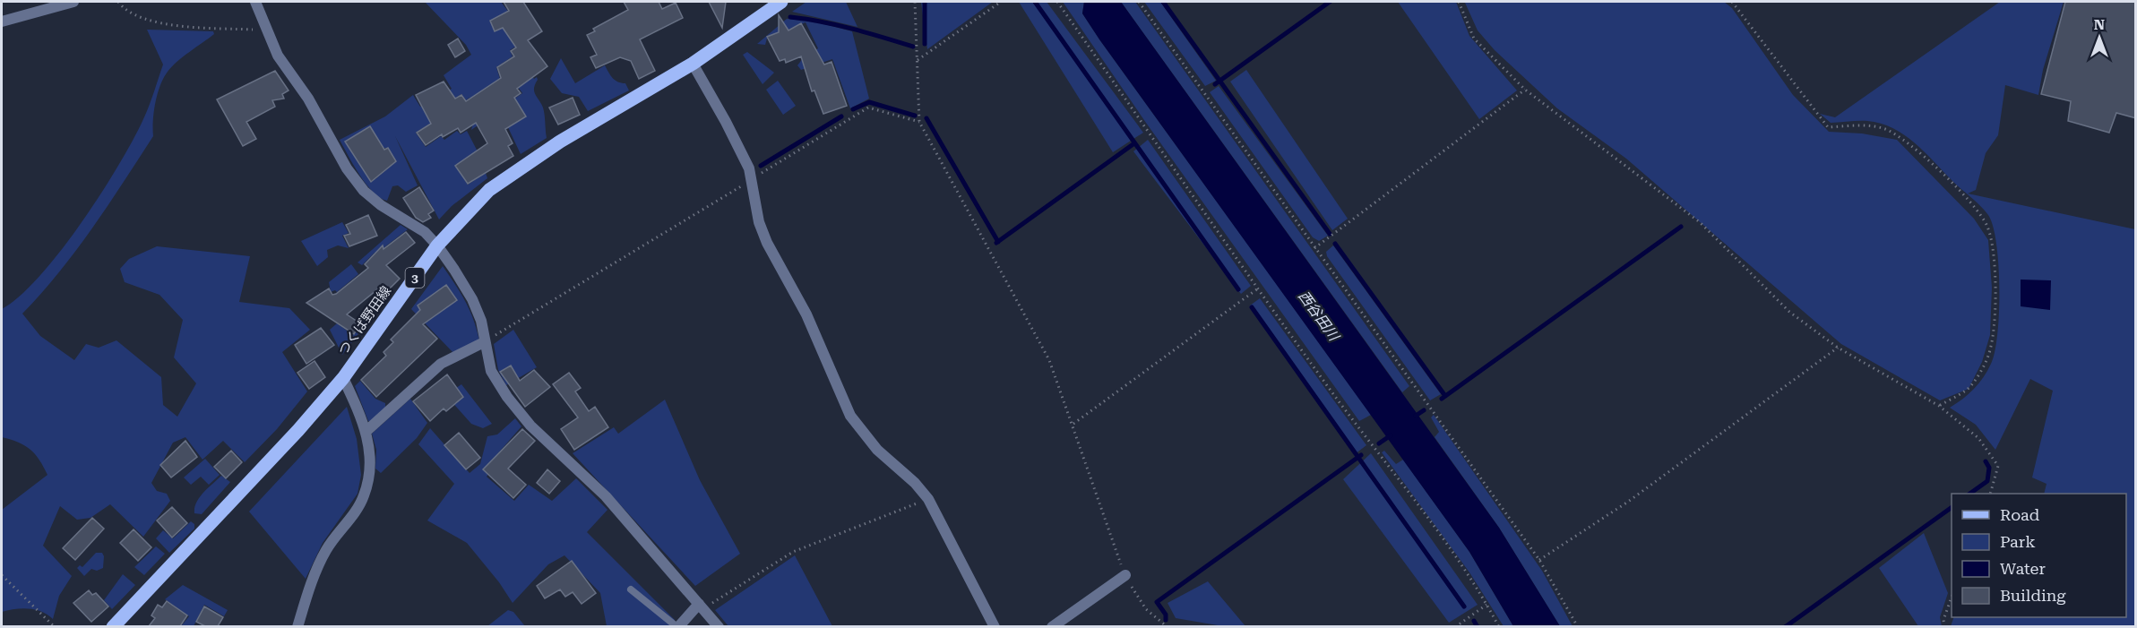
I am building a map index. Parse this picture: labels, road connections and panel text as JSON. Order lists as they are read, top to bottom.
{
  "streets": {
    "main road": ["3", "つくば野田線"]
  },
  "water": ["西谷田川"],
  "legend": [
    "Road",
    "Park",
    "Water",
    "Building"
  ],
  "north": "top"
}
